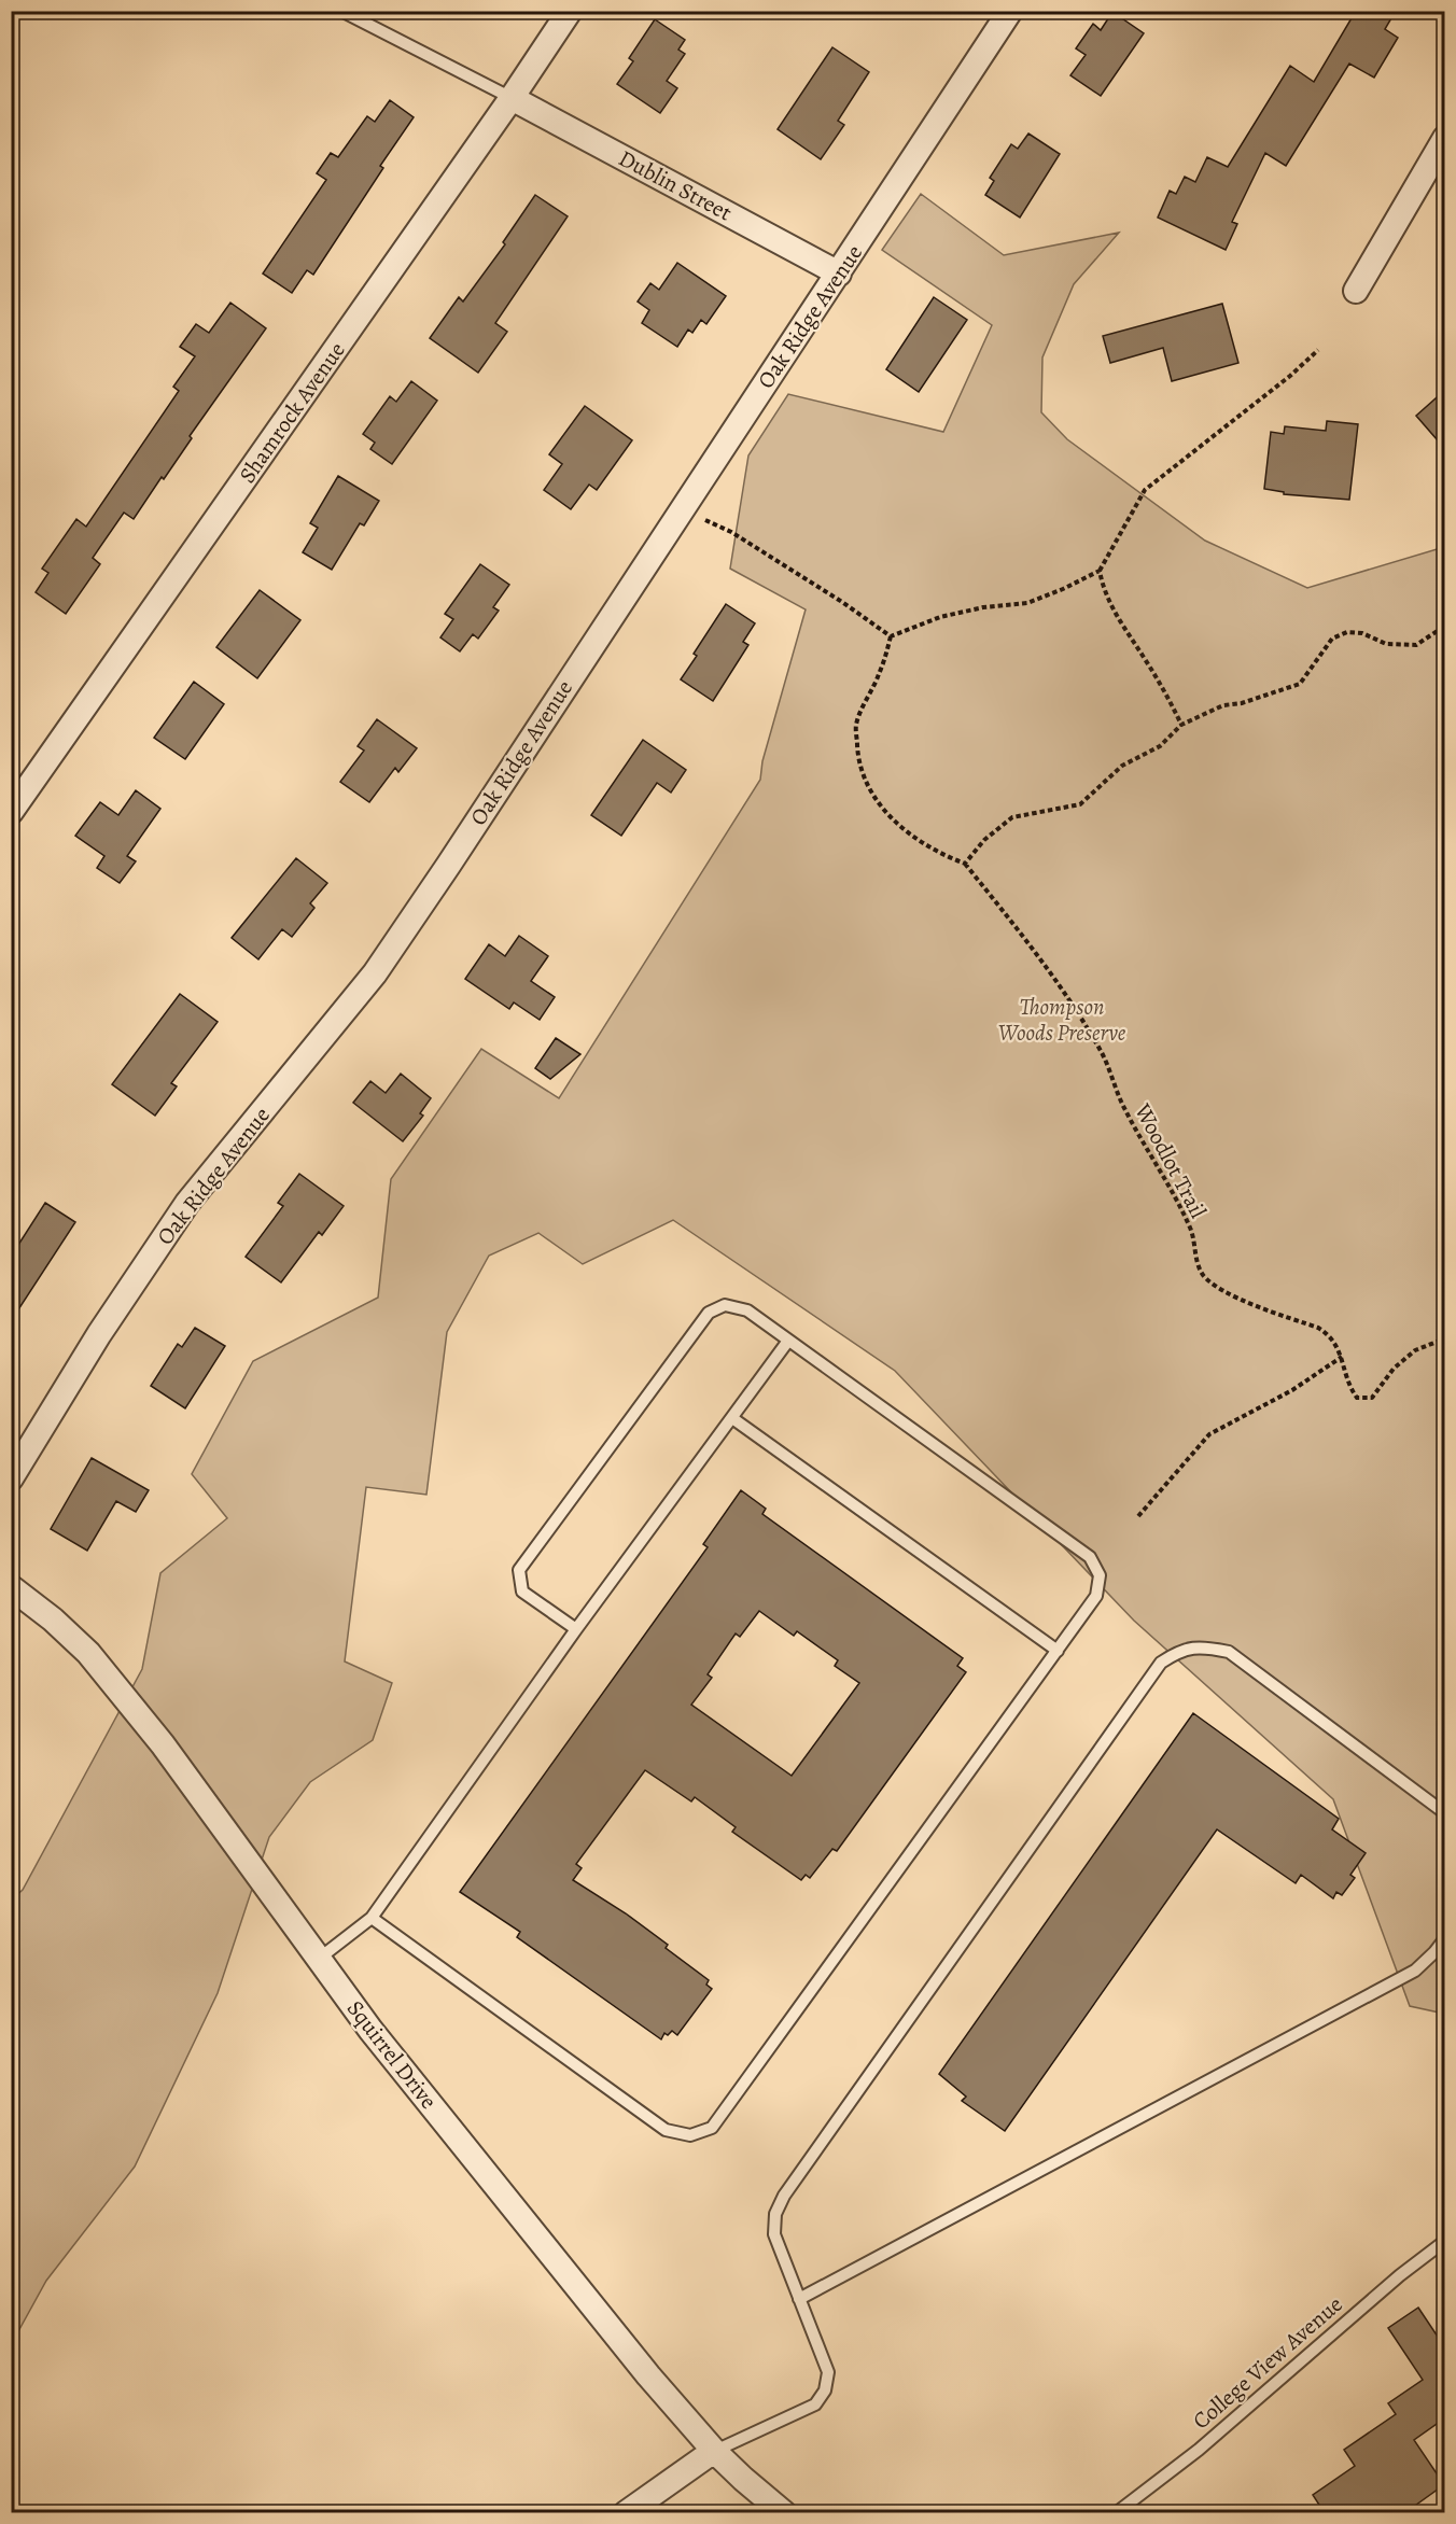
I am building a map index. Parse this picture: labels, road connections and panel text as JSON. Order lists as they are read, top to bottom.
{
  "streets": {
    "street": [
      "Dublin Street",
      "Oak Ridge Avenue",
      "Shamrock Avenue",
      "Squirrel Drive"
    ],
    "lane": ["College View Avenue"],
    "path": ["Woodlot Trail"]
  },
  "crossings": [
    ["Dublin Street", "Oak Ridge Avenue"],
    ["Dublin Street", "Shamrock Avenue"]
  ],
  "parks": ["Thompson Woods Preserve"]
}
